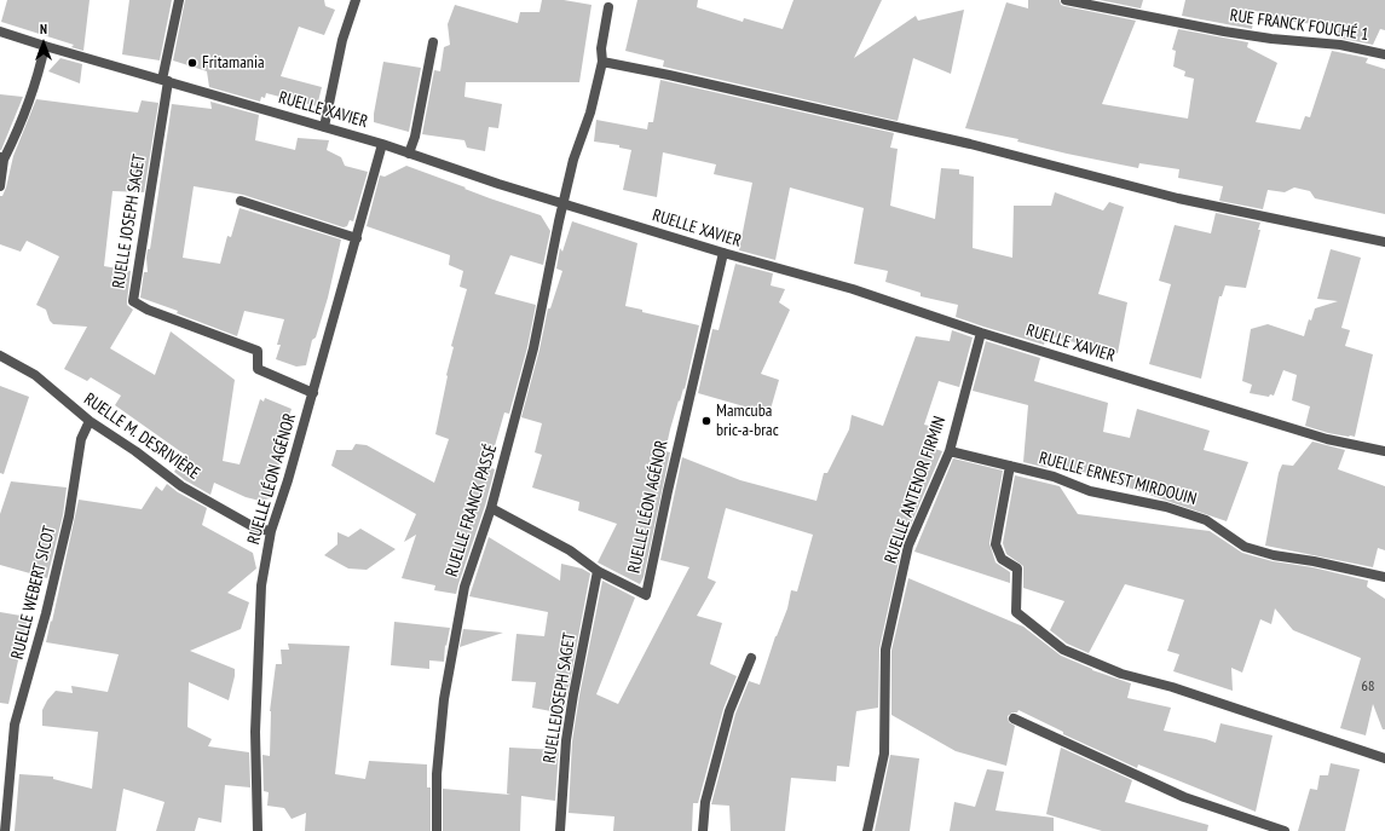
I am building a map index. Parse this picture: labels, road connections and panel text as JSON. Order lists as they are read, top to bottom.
{
  "streets": {
    "street": [
      "RUE FRANCK FOUCHÉ 1",
      "RUELLE XAVIER",
      "RUELLE JOSEPH SAGET",
      "RUELLE M. DESRIVIÈRE",
      "RUELLE LÉON AGÉNOR",
      "RUELLE ERNEST MIRDOUIN",
      "RUELLE ANTENOR FIRMIN",
      "RUELLE FRANCK PASSÉ",
      "RUELLE WEBERT SICOT",
      "RUELLEJOSEPH SAGET"
    ]
  },
  "crossings": [
    ["RUELLE XAVIER", "RUELLE JOSEPH SAGET"],
    ["RUELLE XAVIER", "RUELLE LÉON AGÉNOR"],
    ["RUELLE XAVIER", "RUELLE ANTENOR FIRMIN"],
    ["RUELLE XAVIER", "RUELLE FRANCK PASSÉ"],
    ["RUELLE JOSEPH SAGET", "RUELLE LÉON AGÉNOR"],
    ["RUELLE M. DESRIVIÈRE", "RUELLE LÉON AGÉNOR"],
    ["RUELLE M. DESRIVIÈRE", "RUELLE WEBERT SICOT"],
    ["RUELLE LÉON AGÉNOR", "RUELLE FRANCK PASSÉ"],
    ["RUELLE LÉON AGÉNOR", "RUELLEJOSEPH SAGET"],
    ["RUELLE ERNEST MIRDOUIN", "RUELLE ANTENOR FIRMIN"]
  ],
  "places": ["Fritamania", "Mamcuba bric-a-brac"],
  "house_numbers": ["68"],
  "north": "top"
}
